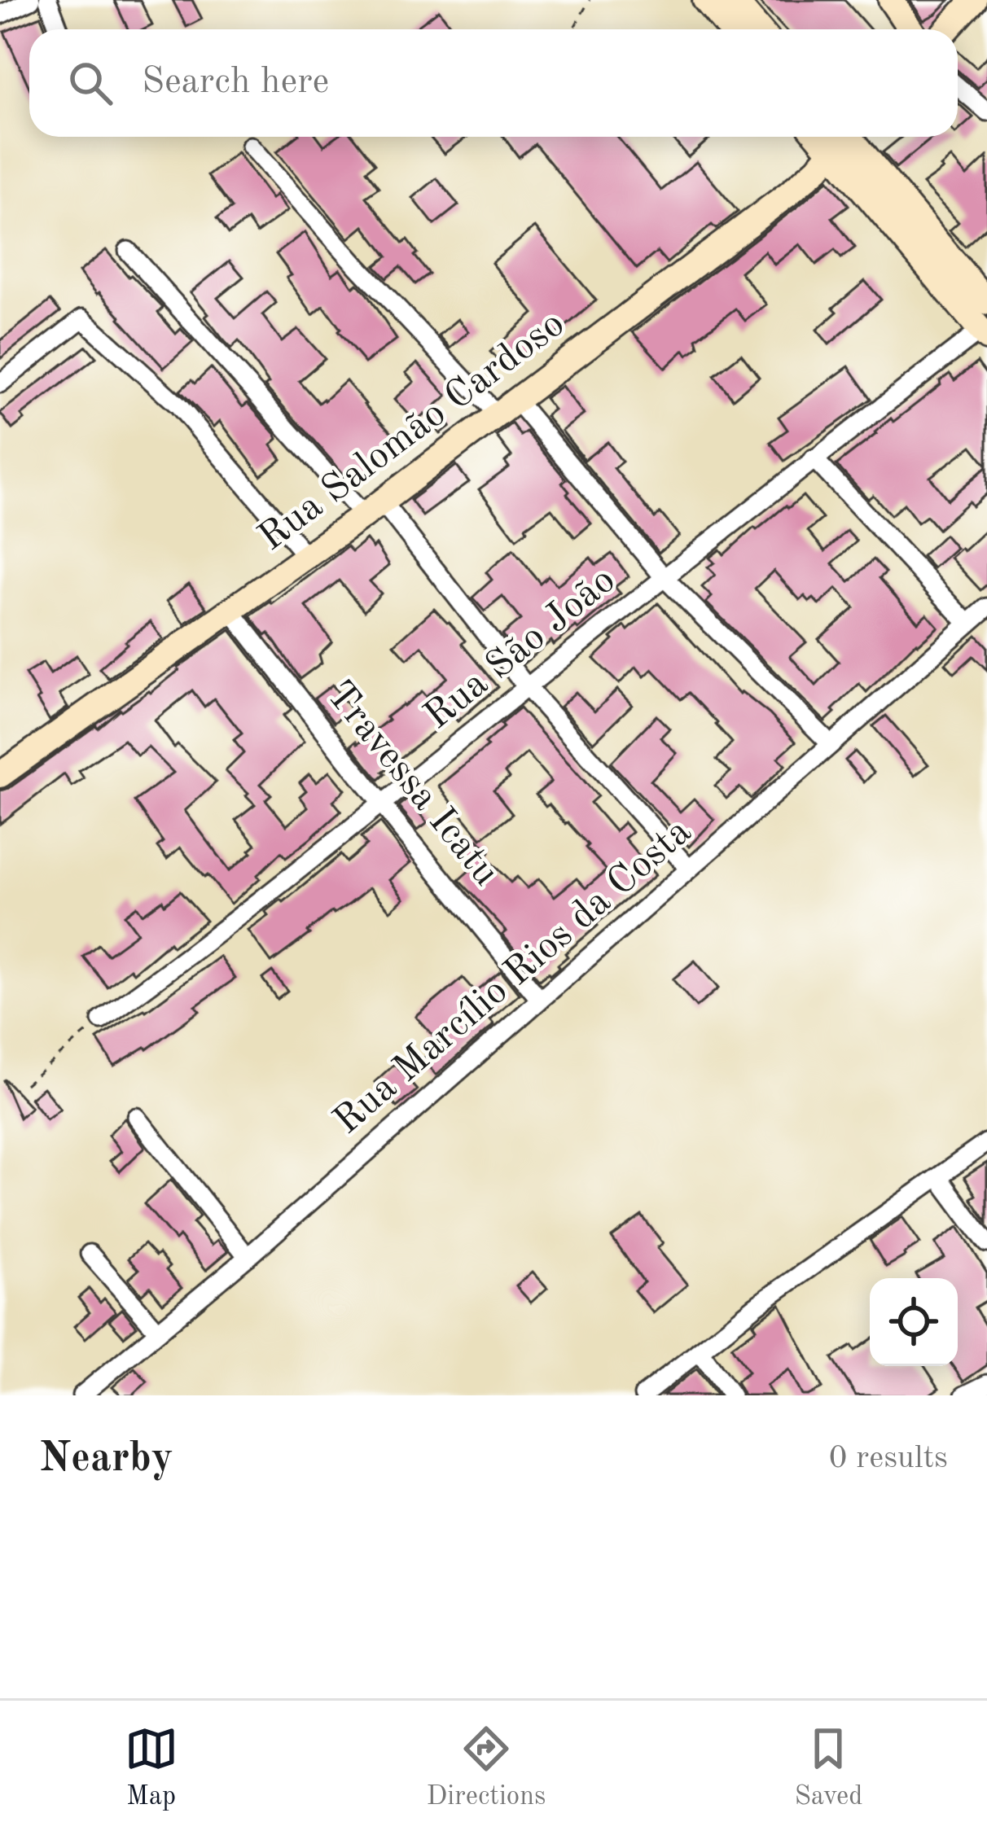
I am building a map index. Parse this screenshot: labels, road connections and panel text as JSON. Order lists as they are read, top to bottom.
{
  "streets": {
    "street": [
      "Rua Salomão Cardoso",
      "Rua São João",
      "Travessa Icatu",
      "Rua Marcílio Rios da Costa"
    ]
  },
  "crossings": [
    ["Rua Salomão Cardoso", "Travessa Icatu"],
    ["Rua São João", "Travessa Icatu"],
    ["Travessa Icatu", "Rua Marcílio Rios da Costa"]
  ],
  "page": {
    "search": "Search here",
    "heading": ["Nearby", "0 results"],
    "nav": ["Map", "Directions", "Saved"]
  }
}
